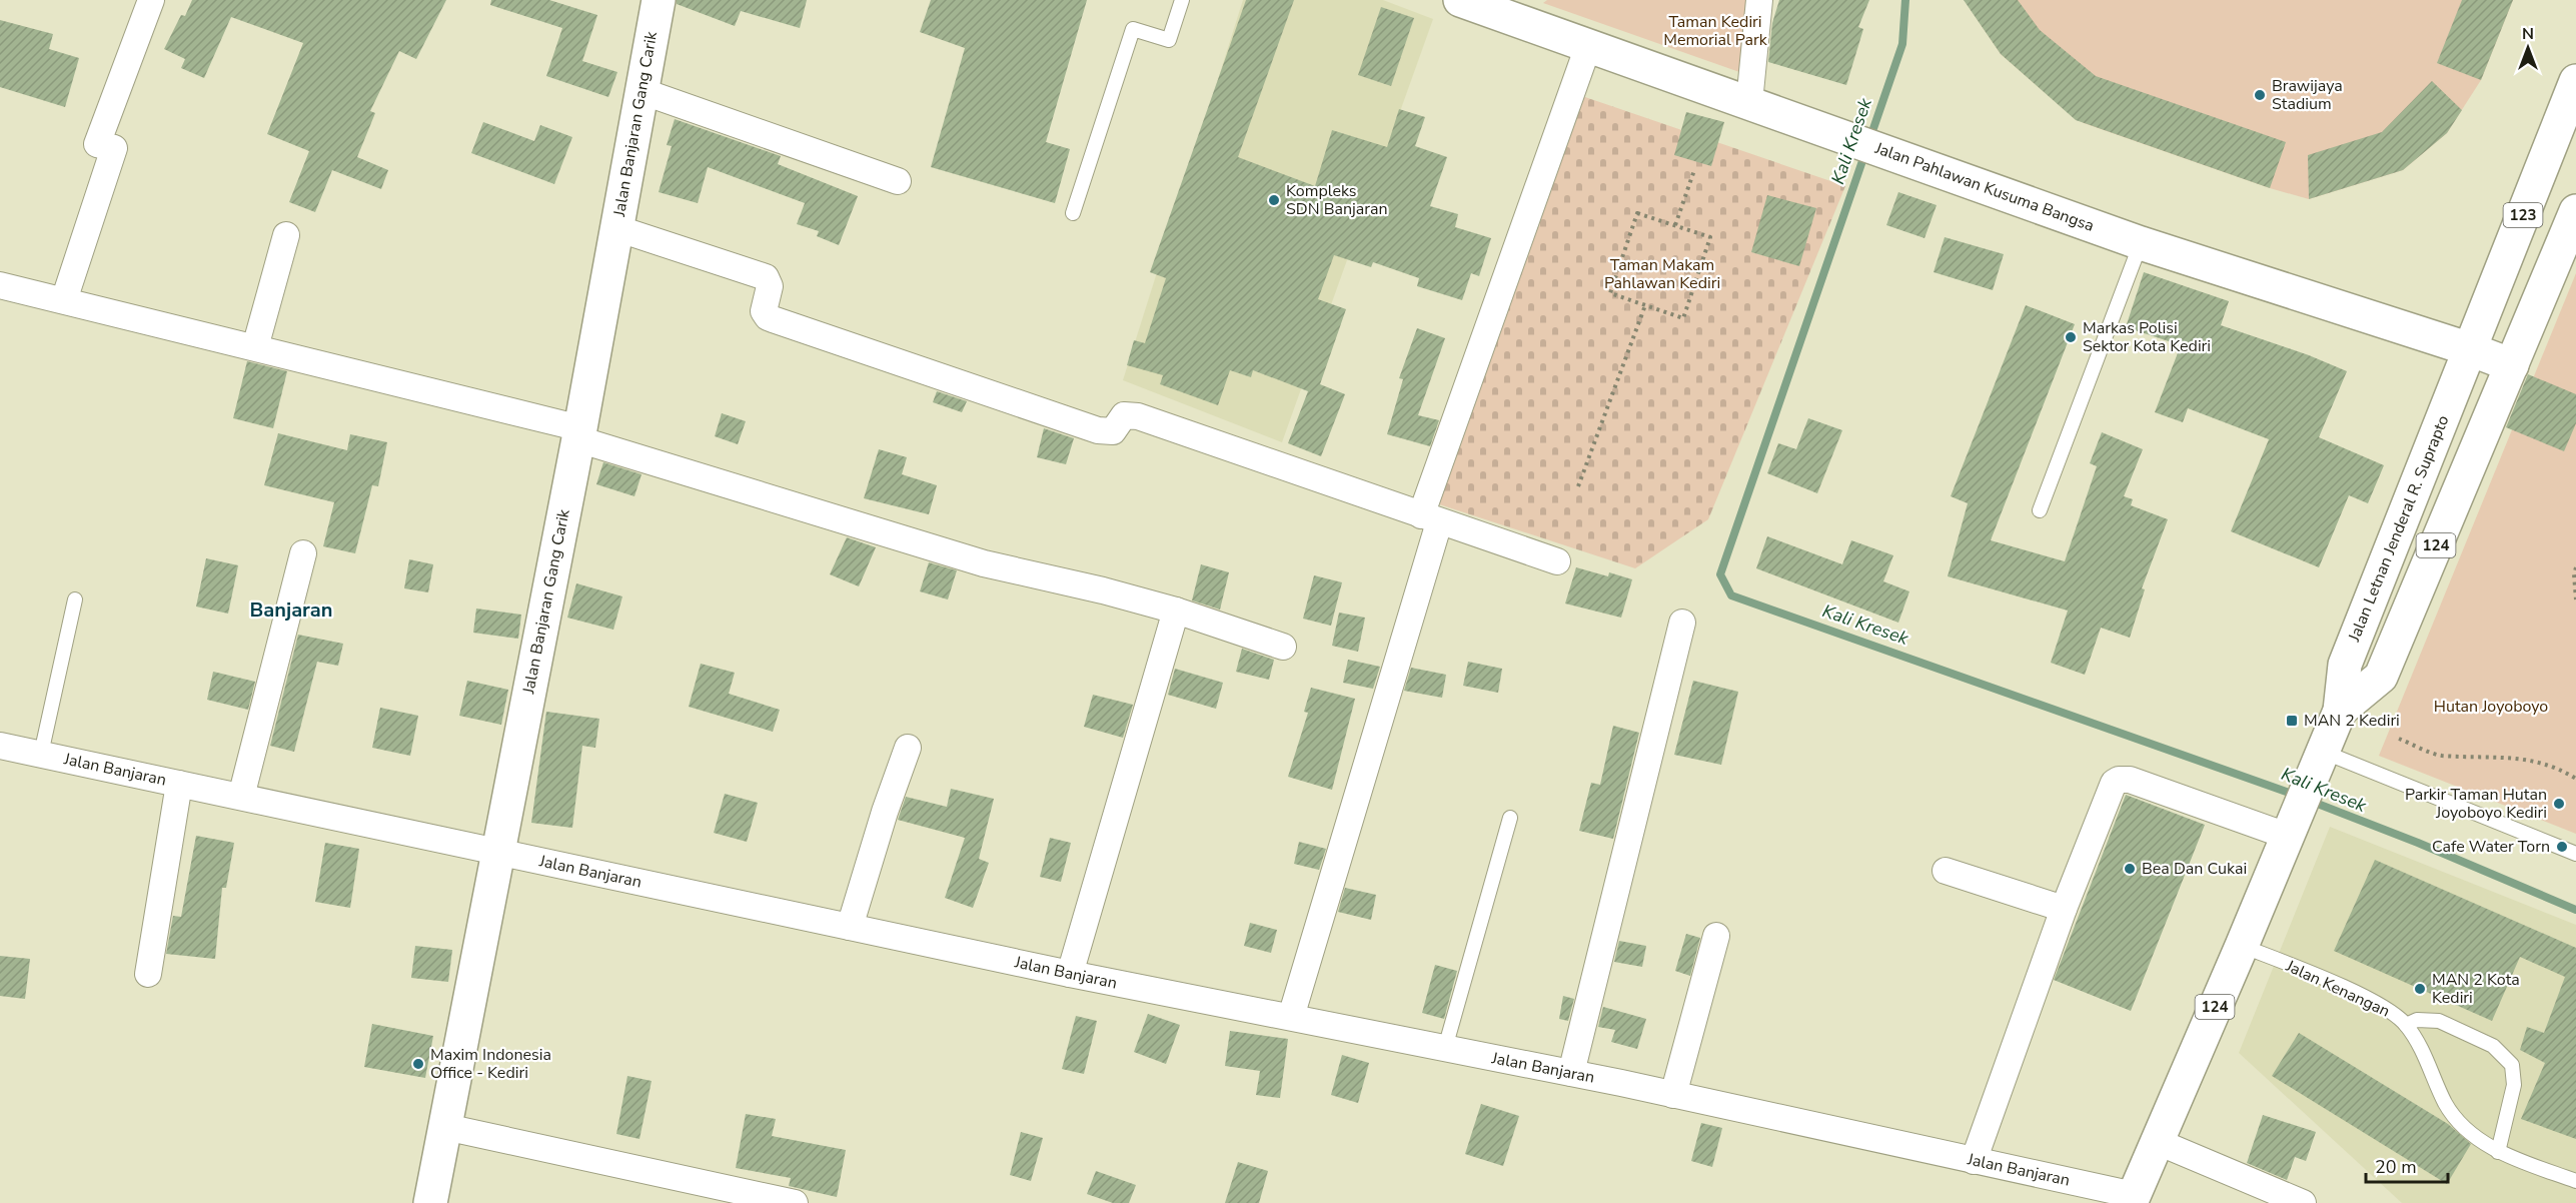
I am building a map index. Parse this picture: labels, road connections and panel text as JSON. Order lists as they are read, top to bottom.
{
  "streets": {
    "main road": [
      "Jalan Banjaran Gang Carik",
      "Jalan Pahlawan Kusuma Bangsa",
      "123",
      "Jalan Letnan Jenderal R. Suprapto",
      "124"
    ],
    "street": ["Jalan Banjaran"],
    "lane": ["Jalan Kenangan"]
  },
  "crossings": [
    ["Jalan Banjaran Gang Carik", "Jalan Banjaran"],
    ["Jalan Pahlawan Kusuma Bangsa", "123"],
    ["Jalan Pahlawan Kusuma Bangsa", "Jalan Letnan Jenderal R. Suprapto"],
    ["123", "Jalan Letnan Jenderal R. Suprapto"],
    ["Jalan Letnan Jenderal R. Suprapto", "Jalan Banjaran"],
    ["Jalan Letnan Jenderal R. Suprapto", "Jalan Kenangan"]
  ],
  "districts": ["Banjaran"],
  "water": ["Kali Kresek"],
  "parks": ["Taman Kediri Memorial Park", "Taman Makam Pahlawan Kediri", "Hutan Joyoboyo"],
  "places": {
    "other": [
      "Brawijaya Stadium",
      "Kompleks SDN Banjaran",
      "Markas Polisi Sektor Kota Kediri",
      "Parkir Taman Hutan Joyoboyo Kediri",
      "Cafe Water Torn",
      "Bea Dan Cukai",
      "MAN 2 Kota Kediri",
      "Maxim Indonesia Office - Kediri"
    ],
    "transit": ["MAN 2 Kediri"]
  },
  "scale_bar": "20 m",
  "north": "top"
}
